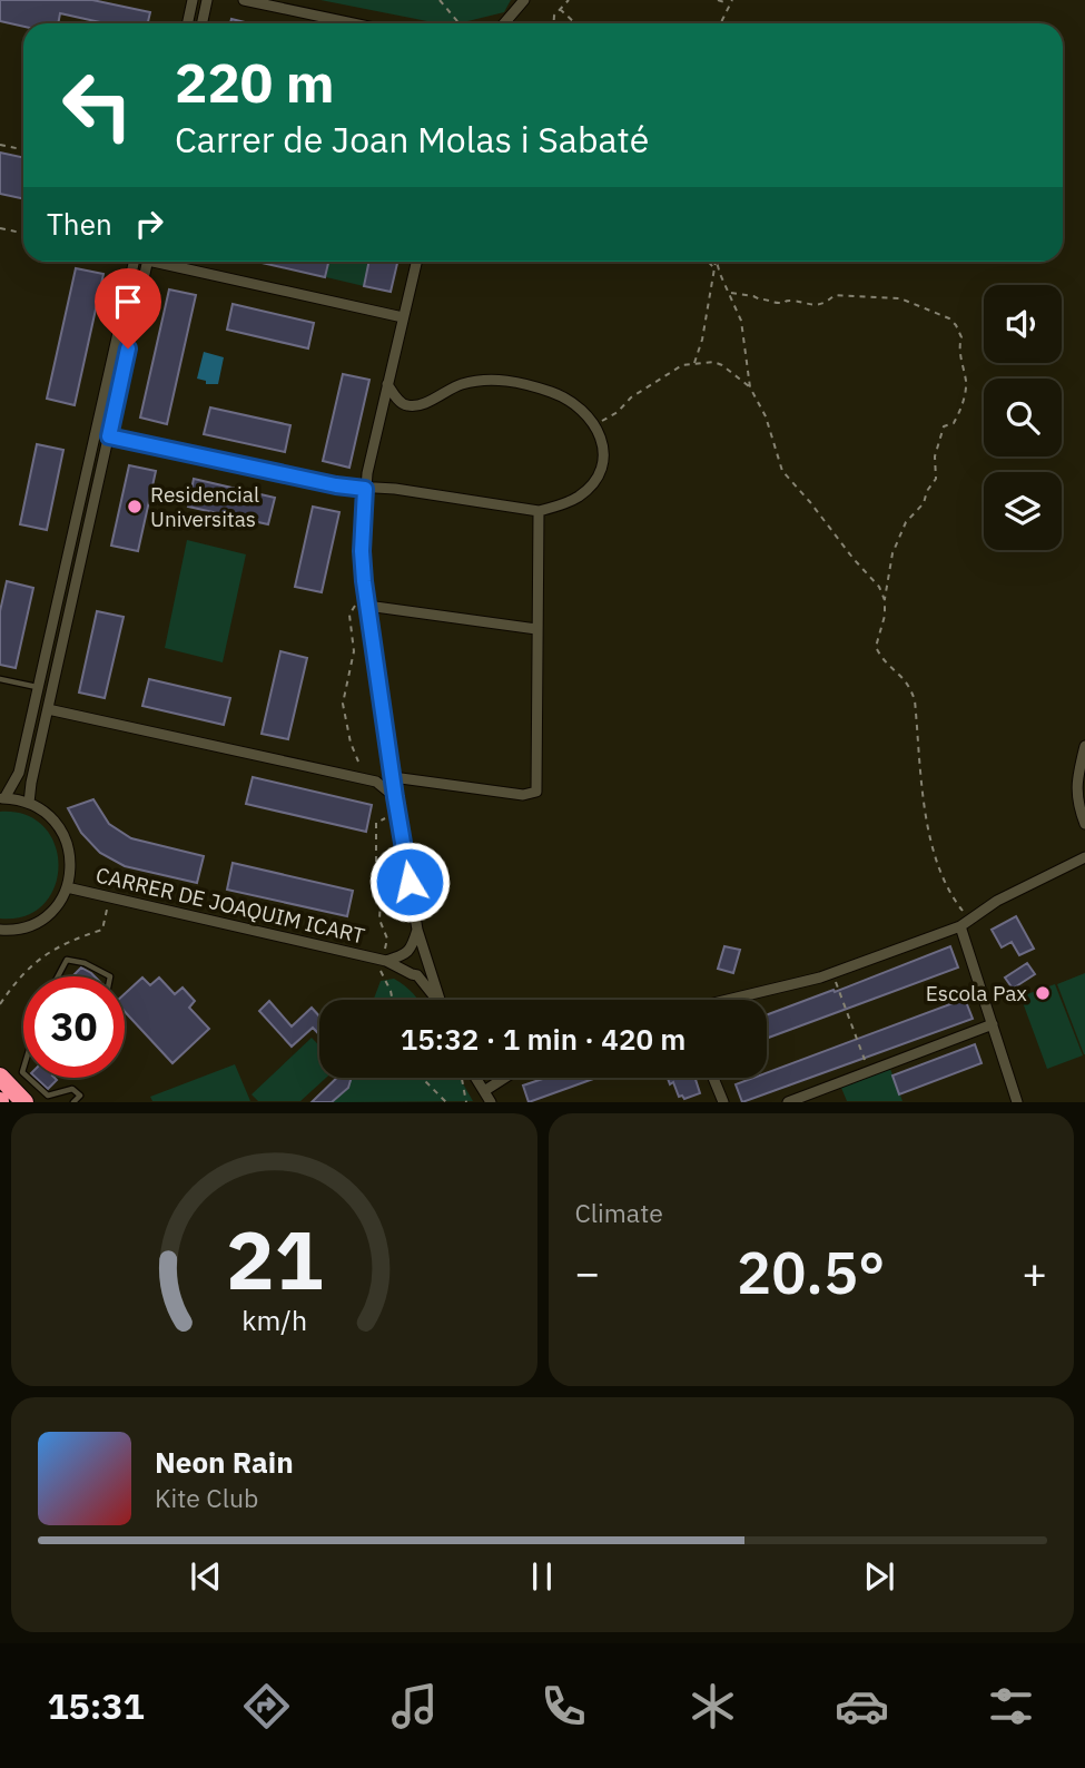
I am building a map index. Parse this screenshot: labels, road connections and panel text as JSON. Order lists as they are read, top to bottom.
{
  "streets": {
    "street": ["CARRER DE JOAQUIM ICART"]
  },
  "places": ["Residencial Universitas", "Escola Pax"],
  "page": {
    "turn": ["220 m", "Carrer de Joan Molas i Sabaté"],
    "then": "Then",
    "limit": "30",
    "trip": "15:32 · 1 min · 420 m",
    "tile": "Climate",
    "heat": ["−", "20.5°", "+"],
    "song": ["Neon Rain", "Kite Club"],
    "tabs": "15:31",
    "gauge": ["21", "km/h"]
  }
}
